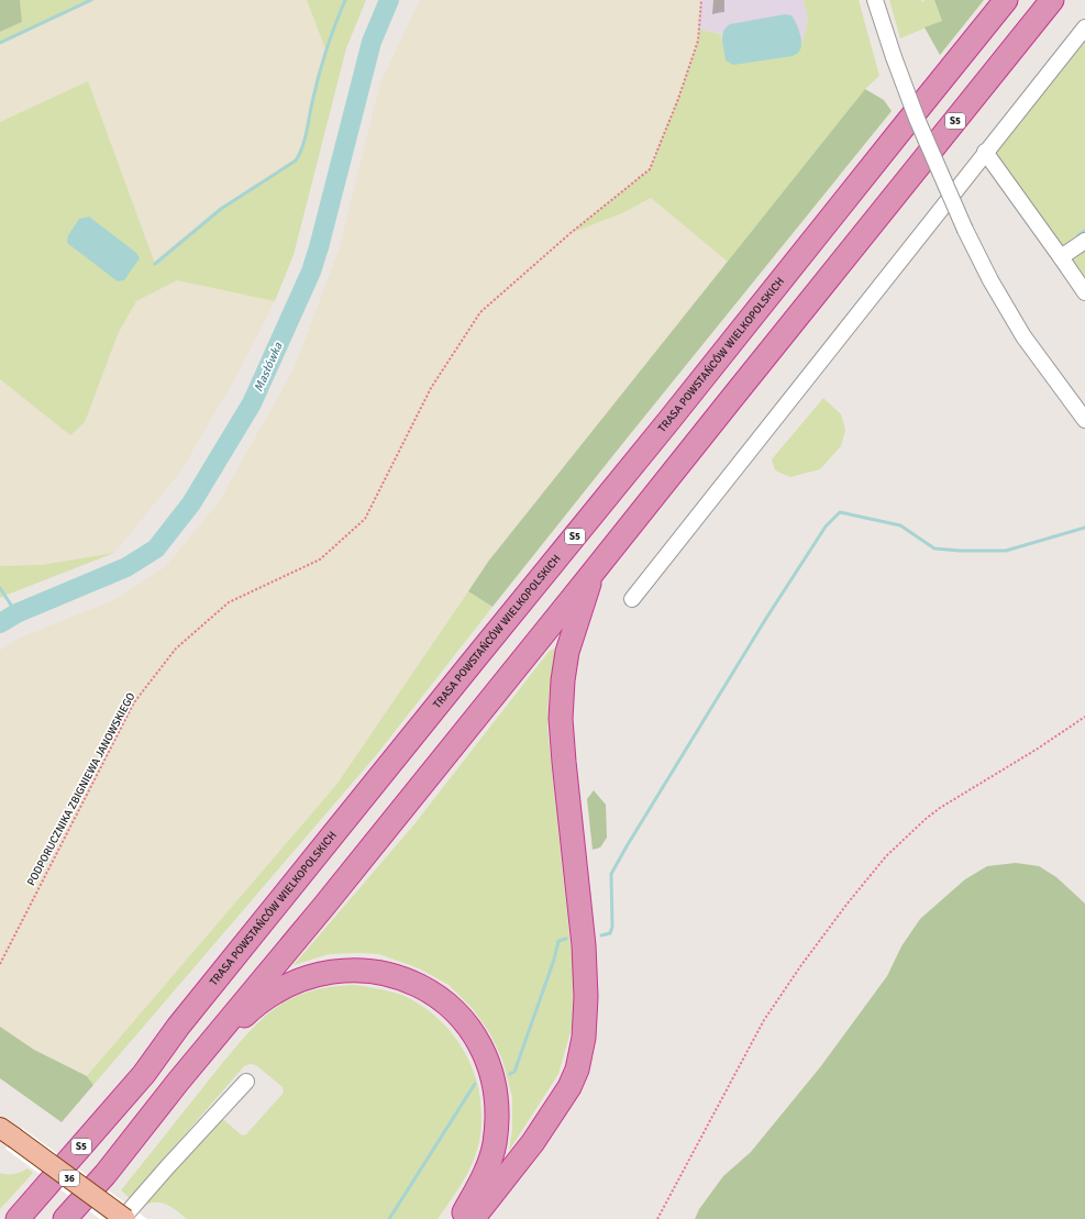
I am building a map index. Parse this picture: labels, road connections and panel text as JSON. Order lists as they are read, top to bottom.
{
  "streets": {
    "highway": ["S5", "TRASA POWSTAŃCÓW WIELKOPOLSKICH"],
    "main road": ["36"],
    "path": ["PODPORUCZNIKA ZBIGNIEWA JANOWSKIEGO"]
  },
  "water": ["Masłówka"]
}
